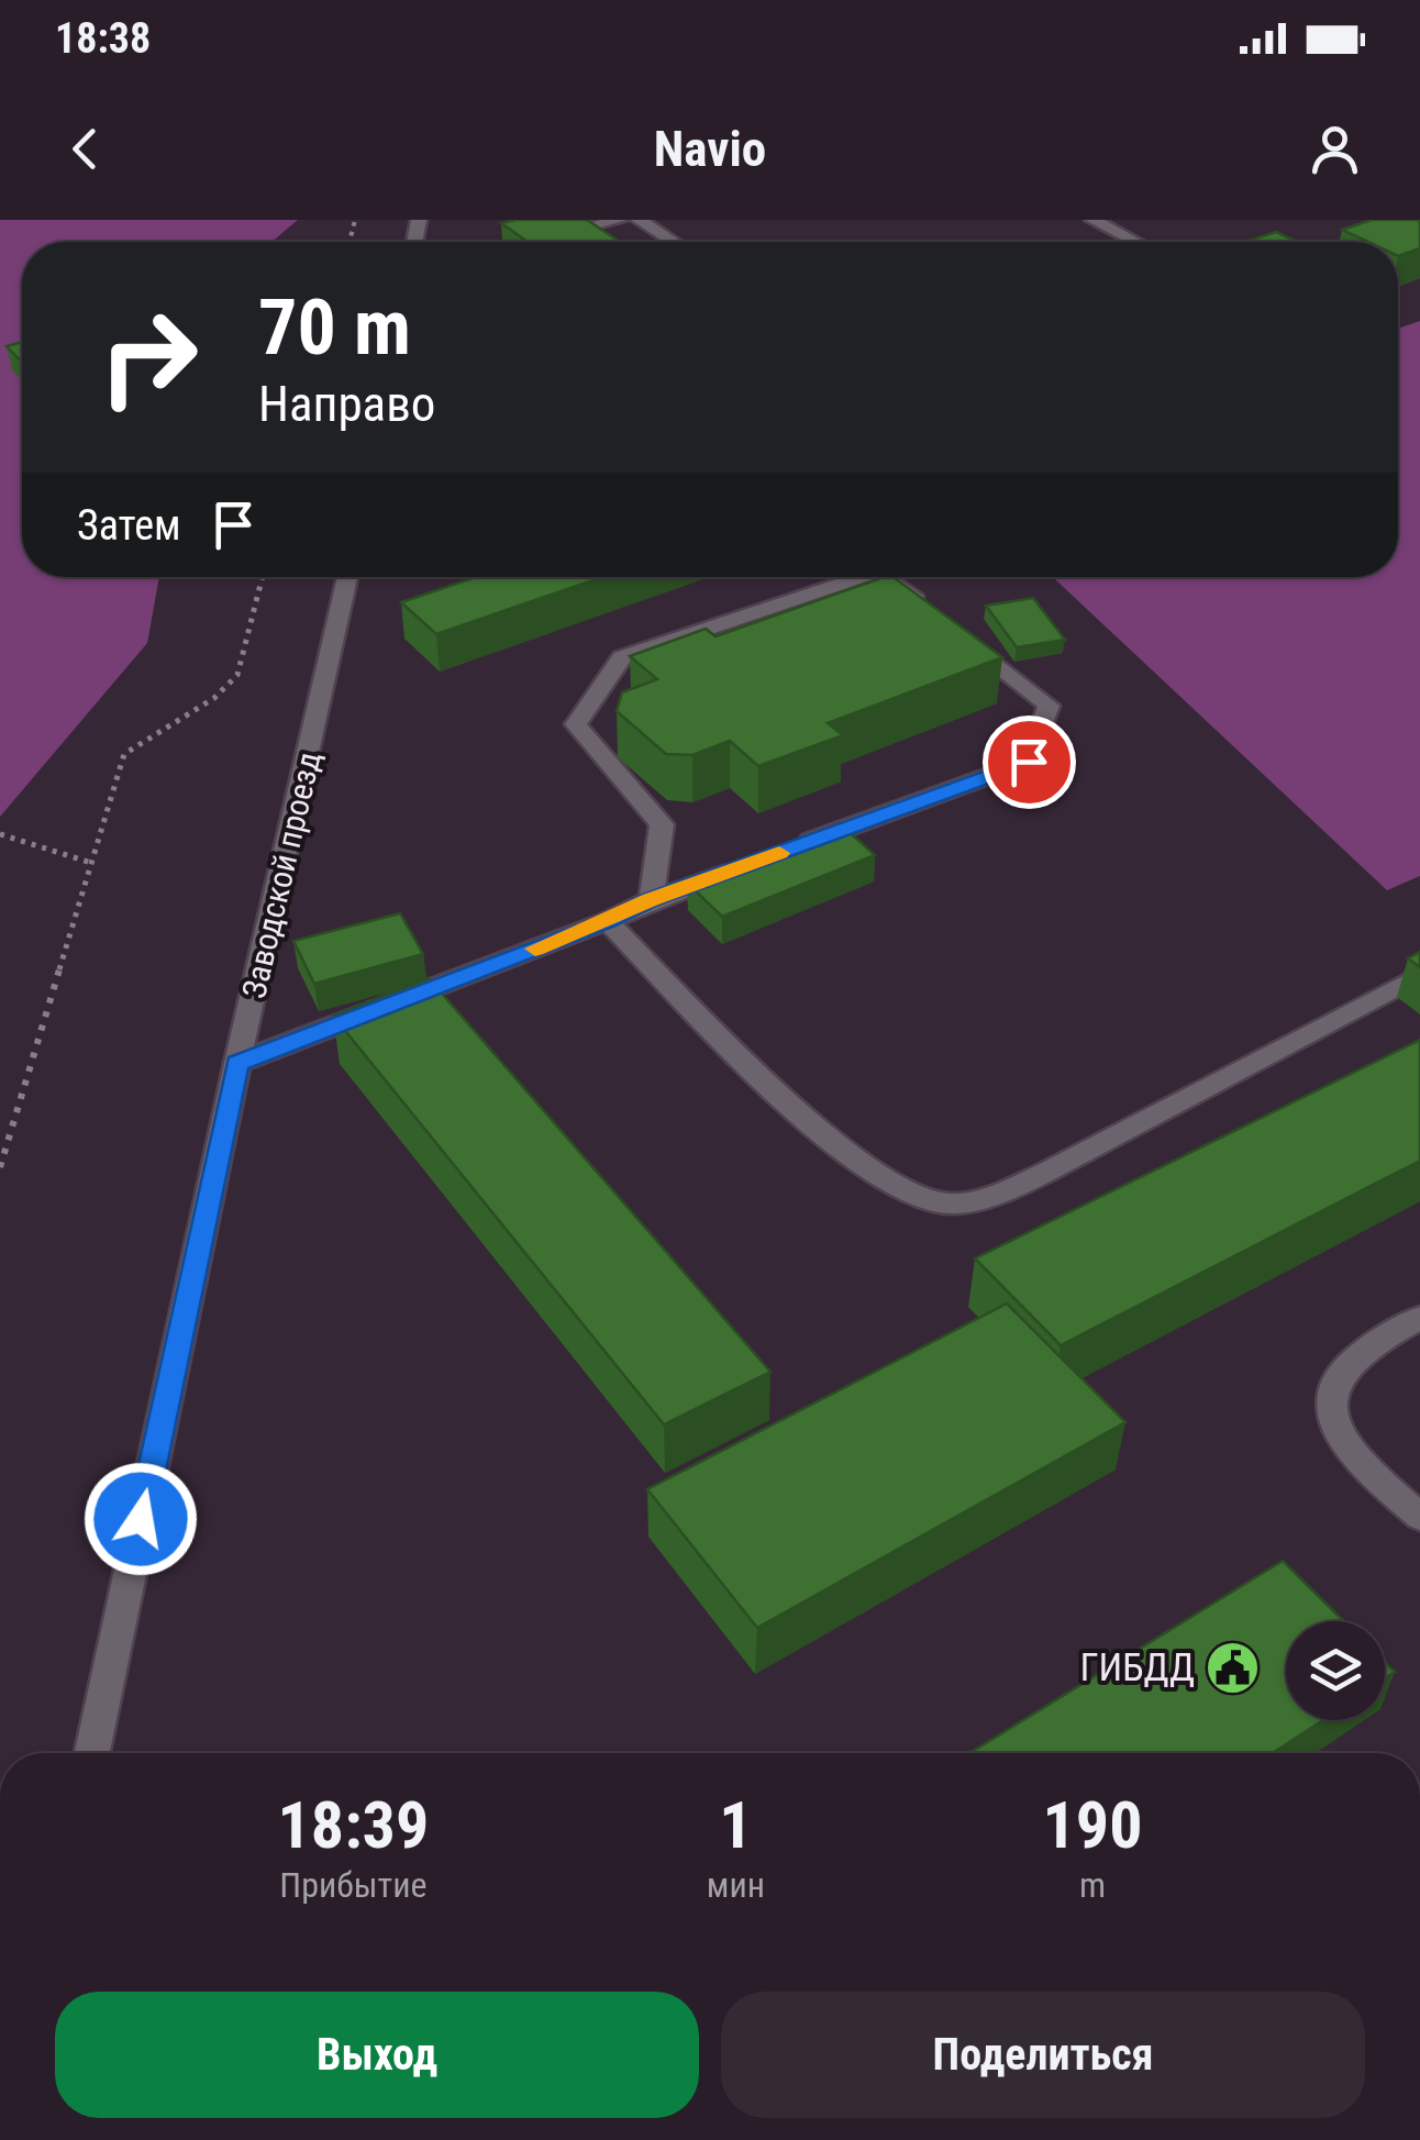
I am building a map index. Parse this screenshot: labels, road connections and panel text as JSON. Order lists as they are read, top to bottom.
{
  "streets": {
    "street": ["Заводской проезд"]
  },
  "places": {
    "public building": ["ГИБДД"]
  },
  "page": {
    "status": "18:38",
    "header": "Navio",
    "turn": ["70 m", "Направо"],
    "then": "Затем",
    "eta": [
      "18:39",
      "Прибытие",
      "1",
      "мин",
      "190",
      "m"
    ],
    "buttons": ["Выход", "Поделиться"]
  }
}
